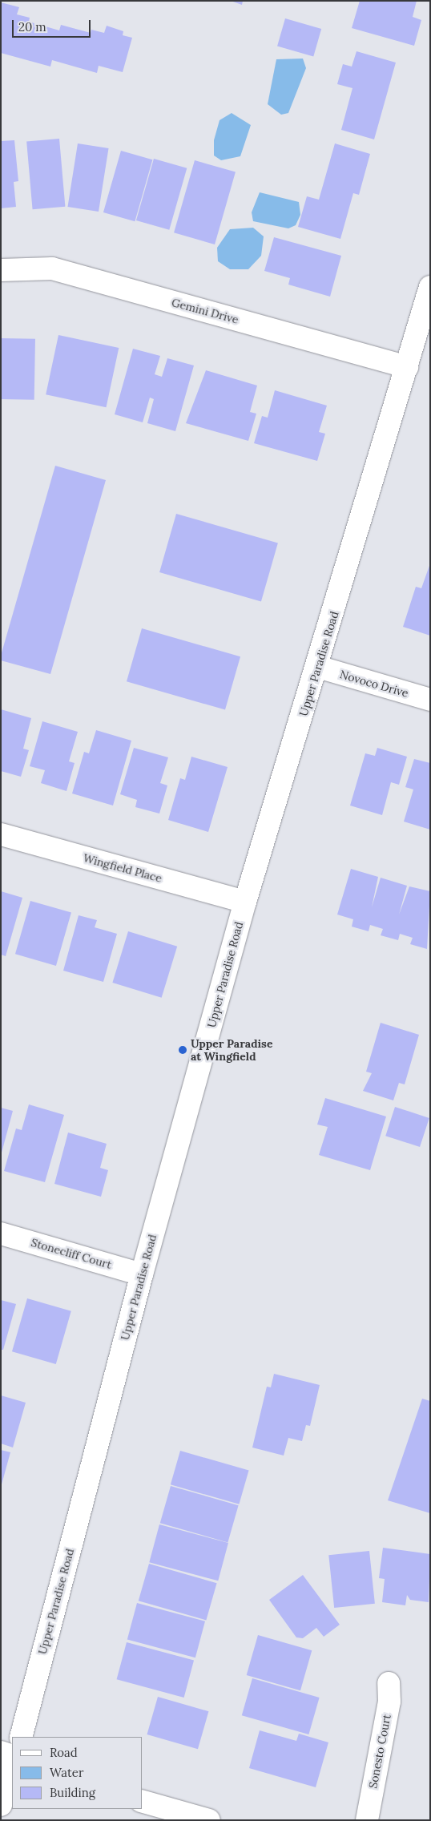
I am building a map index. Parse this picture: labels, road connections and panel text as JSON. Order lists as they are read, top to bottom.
{
  "streets": {
    "main road": [
      "Gemini Drive",
      "Upper Paradise Road",
      "Novoco Drive",
      "Wingfield Place",
      "Stonecliff Court",
      "Sonesto Court"
    ]
  },
  "crossings": [
    ["Gemini Drive", "Upper Paradise Road"],
    ["Upper Paradise Road", "Novoco Drive"],
    ["Upper Paradise Road", "Wingfield Place"],
    ["Upper Paradise Road", "Stonecliff Court"]
  ],
  "places": ["Upper Paradise at Wingfield"],
  "legend": ["Road", "Water", "Building"],
  "scale_bar": "20 m"
}
